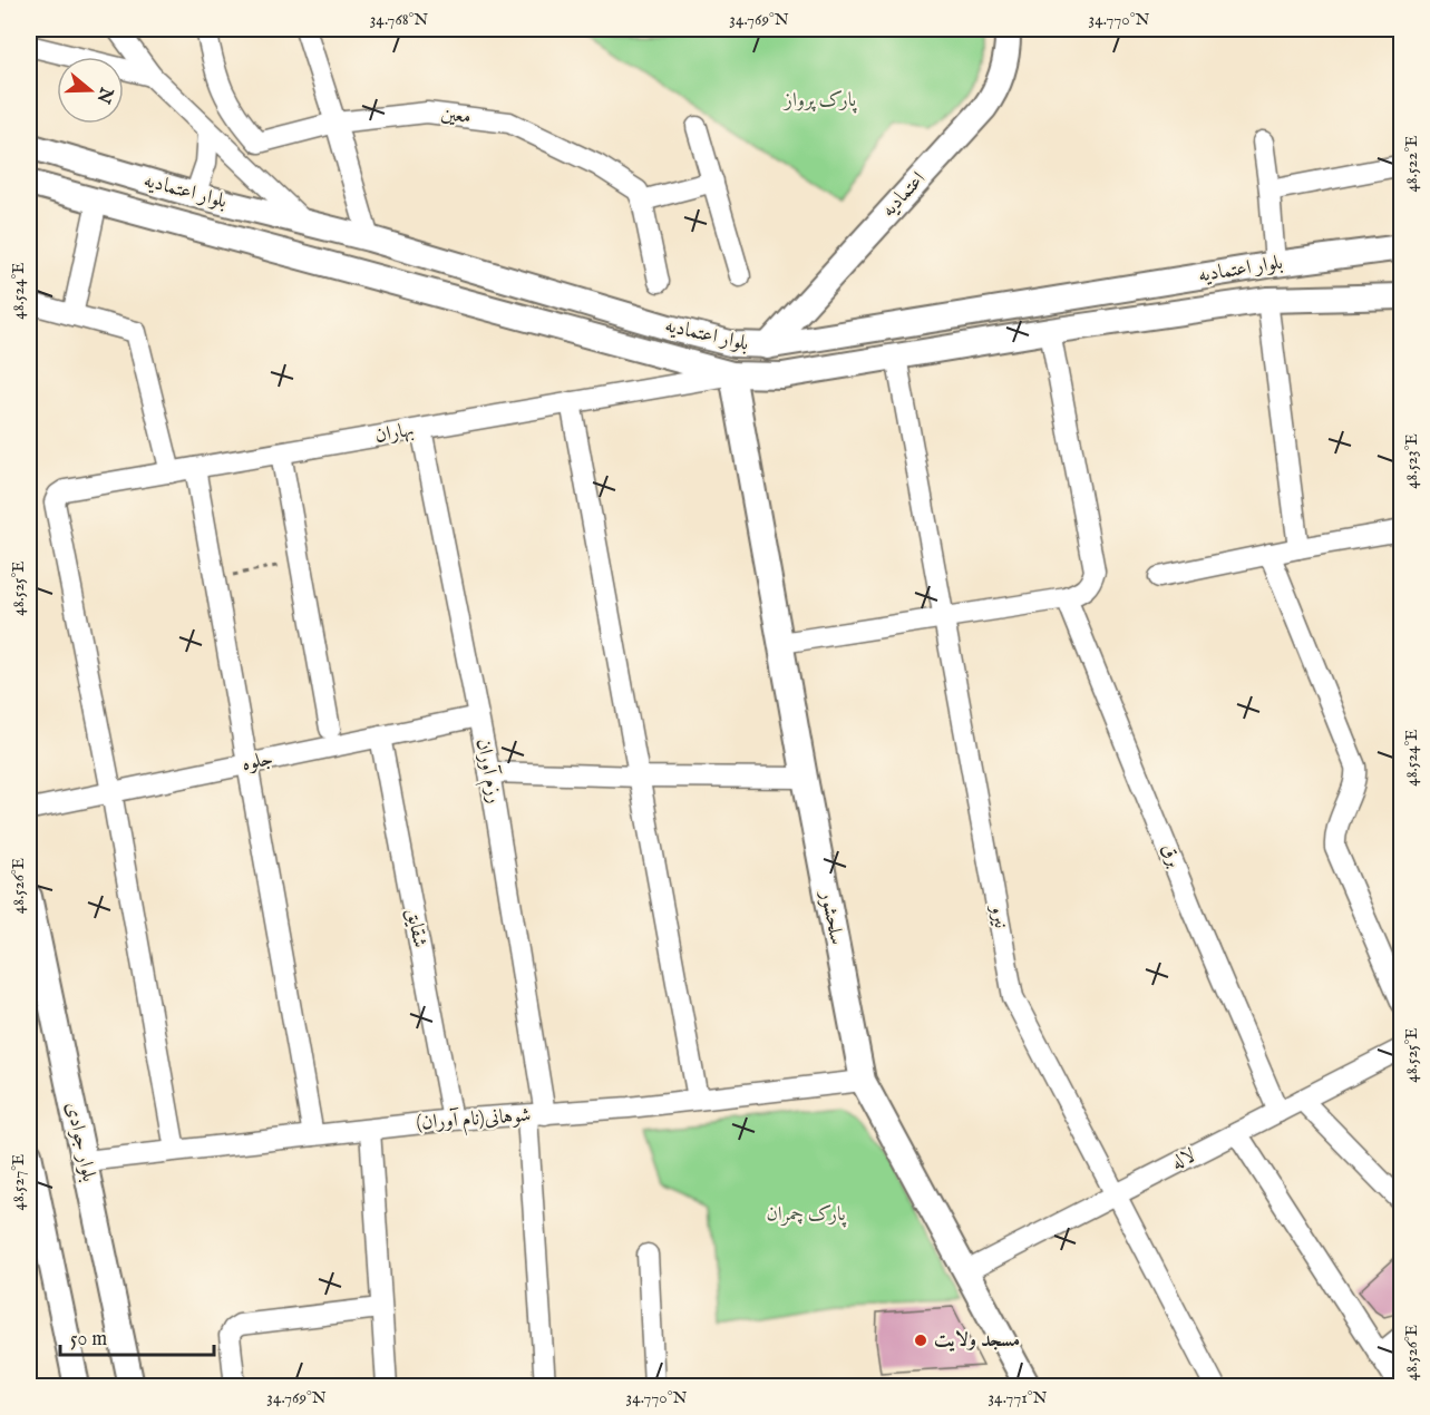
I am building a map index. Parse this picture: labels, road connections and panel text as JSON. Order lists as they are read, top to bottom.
{
  "streets": {
    "street": [
      "معین",
      "بلوار اعتمادیه",
      "اعتمادیه",
      "بهاران",
      "جلوه",
      "رزم آوران",
      "برق",
      "نیرو",
      "سلحشور",
      "شقایق",
      "شوهانی(نام آوران)",
      "بلوار جوادی",
      "لاله"
    ]
  },
  "crossings": [
    ["بلوار اعتمادیه", "اعتمادیه"],
    ["بلوار اعتمادیه", "بهاران"],
    ["بلوار اعتمادیه", "نیرو"],
    ["بلوار اعتمادیه", "سلحشور"],
    ["بهاران", "جلوه"],
    ["بهاران", "رزم آوران"],
    ["بهاران", "سلحشور"],
    ["جلوه", "رزم آوران"],
    ["جلوه", "شقایق"],
    ["رزم آوران", "شوهانی(نام آوران)"],
    ["برق", "لاله"],
    ["نیرو", "لاله"],
    ["سلحشور", "شوهانی(نام آوران)"],
    ["سلحشور", "لاله"],
    ["شقایق", "شوهانی(نام آوران)"],
    ["شوهانی(نام آوران)", "بلوار جوادی"]
  ],
  "parks": ["پارک پرواز", "پارک چمران"],
  "places": ["مسجد ولایت"],
  "scale_bar": "50 m",
  "north": "right",
  "coordinates": [
    "34.768°N",
    "34.769°N",
    "34.770°N",
    "48.522°E",
    "48.524°E",
    "48.523°E",
    "48.525°E",
    "48.526°E",
    "48.527°E",
    "34.771°N"
  ]
}
